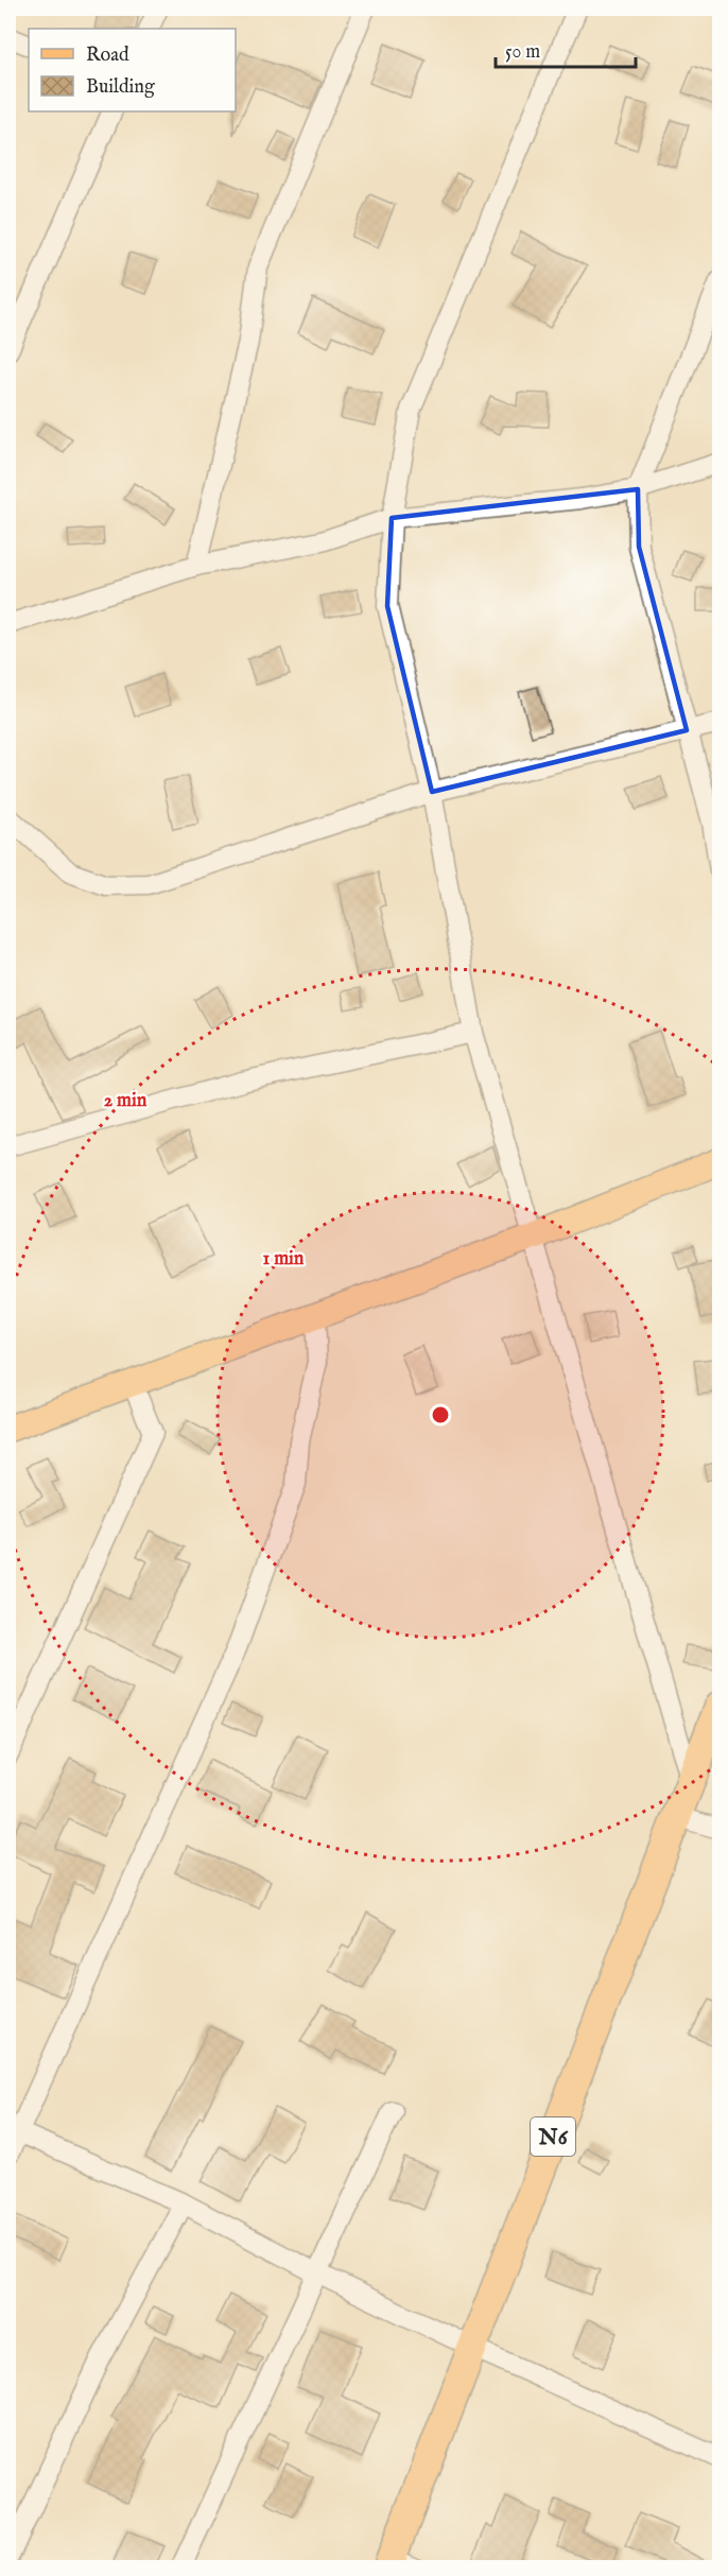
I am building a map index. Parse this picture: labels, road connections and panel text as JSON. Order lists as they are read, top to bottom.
{
  "streets": {
    "highway": ["N6"]
  },
  "legend": ["Road", "Building"],
  "scale_bar": "50 m",
  "rings": ["2 min", "1 min"]
}
